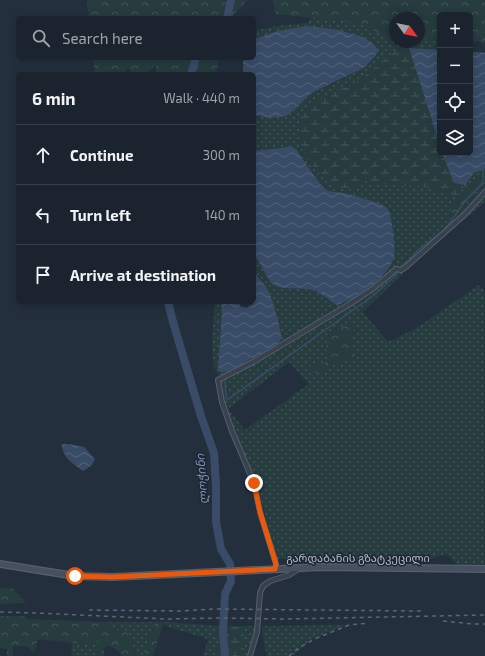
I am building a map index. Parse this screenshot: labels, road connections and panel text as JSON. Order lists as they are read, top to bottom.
{
  "streets": {
    "main road": ["გარდაბანის გზატკეცილი"]
  },
  "water": ["ლოჭინი"],
  "north": "bottom right",
  "page": {
    "map_buttons": ["+", "−"],
    "search": "Search here",
    "heading": ["6 min", "Walk · 440 m"],
    "list": [
      ["Continue", "300 m"],
      ["Turn left", "140 m"],
      "Arrive at destination"
    ]
  }
}
